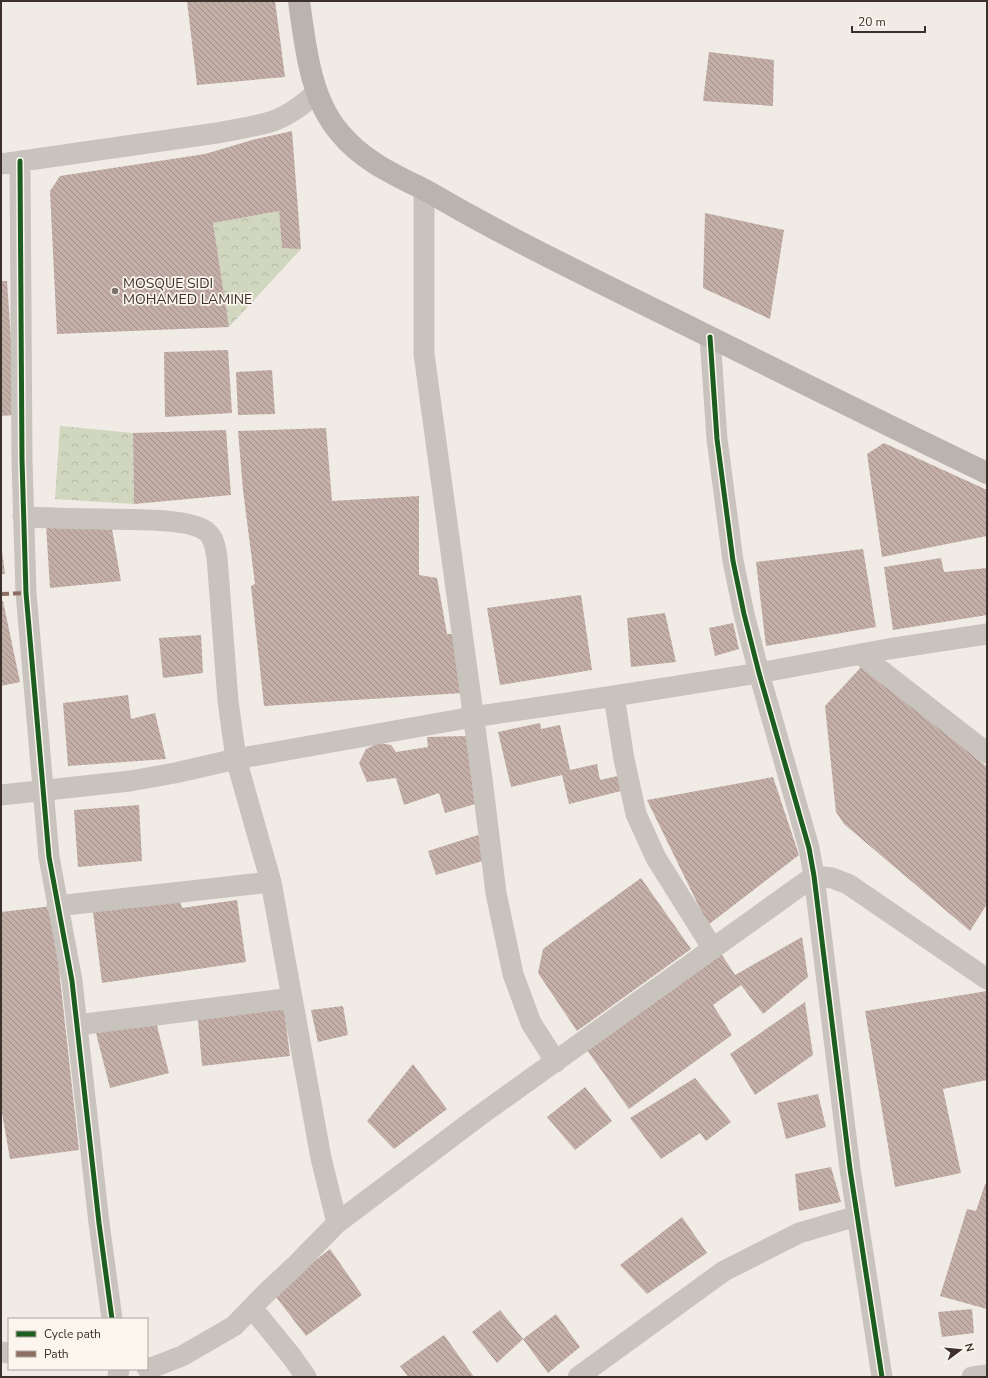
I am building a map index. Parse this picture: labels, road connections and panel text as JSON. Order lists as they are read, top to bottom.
{
  "places": ["MOSQUE SIDI MOHAMED LAMINE"],
  "legend": ["Cycle path", "Path"],
  "scale_bar": "20 m",
  "north": "right"
}
